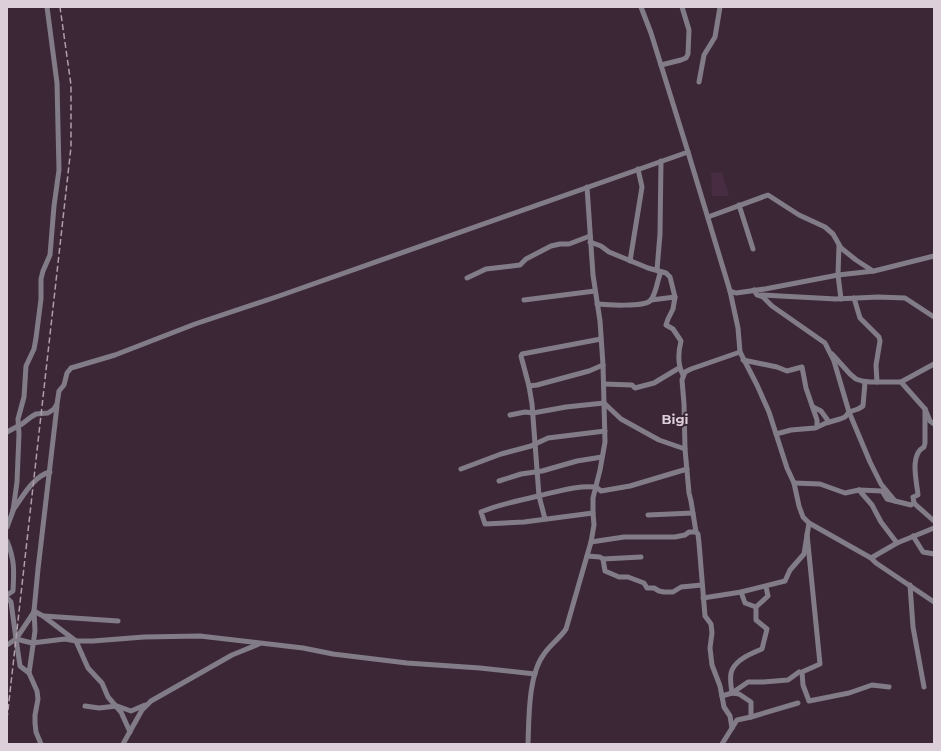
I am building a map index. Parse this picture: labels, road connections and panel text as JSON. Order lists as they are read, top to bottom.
{
  "districts": ["Bigi"]
}
